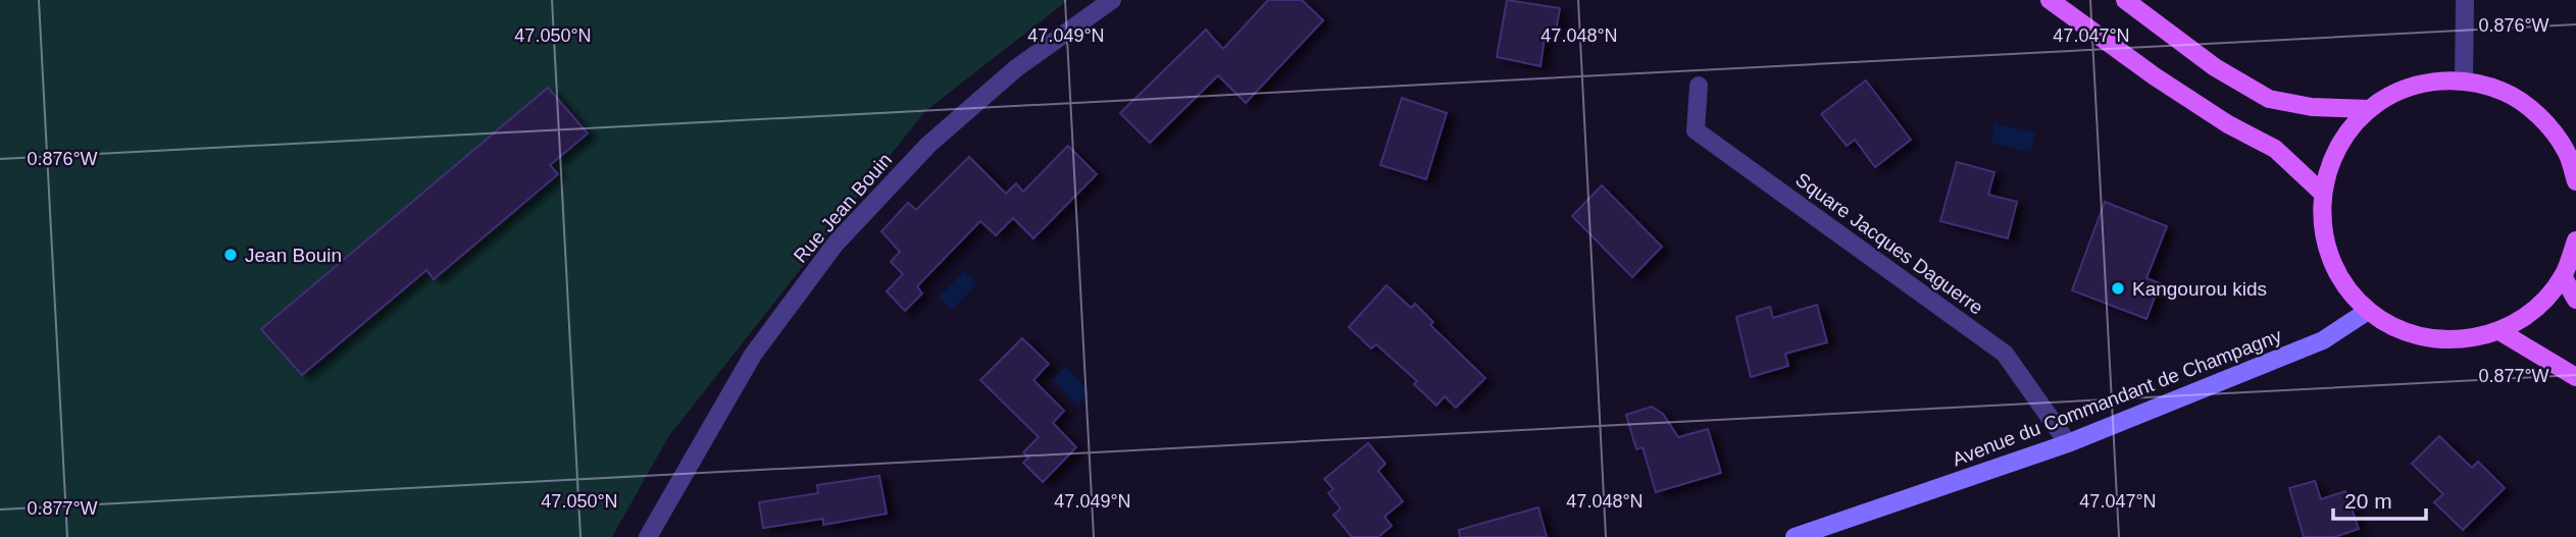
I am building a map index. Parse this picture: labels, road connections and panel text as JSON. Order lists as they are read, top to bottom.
{
  "streets": {
    "main road": ["Avenue du Commandant de Champagny"],
    "street": ["Rue Jean Bouin", "Square Jacques Daguerre"]
  },
  "crossings": [
    ["Square Jacques Daguerre", "Avenue du Commandant de Champagny"]
  ],
  "places": ["Jean Bouin", "Kangourou kids"],
  "scale_bar": "20 m",
  "coordinates": [
    "0.876°W",
    "47.050°N",
    "47.049°N",
    "47.048°N",
    "47.047°N",
    "0.877°W"
  ]
}
